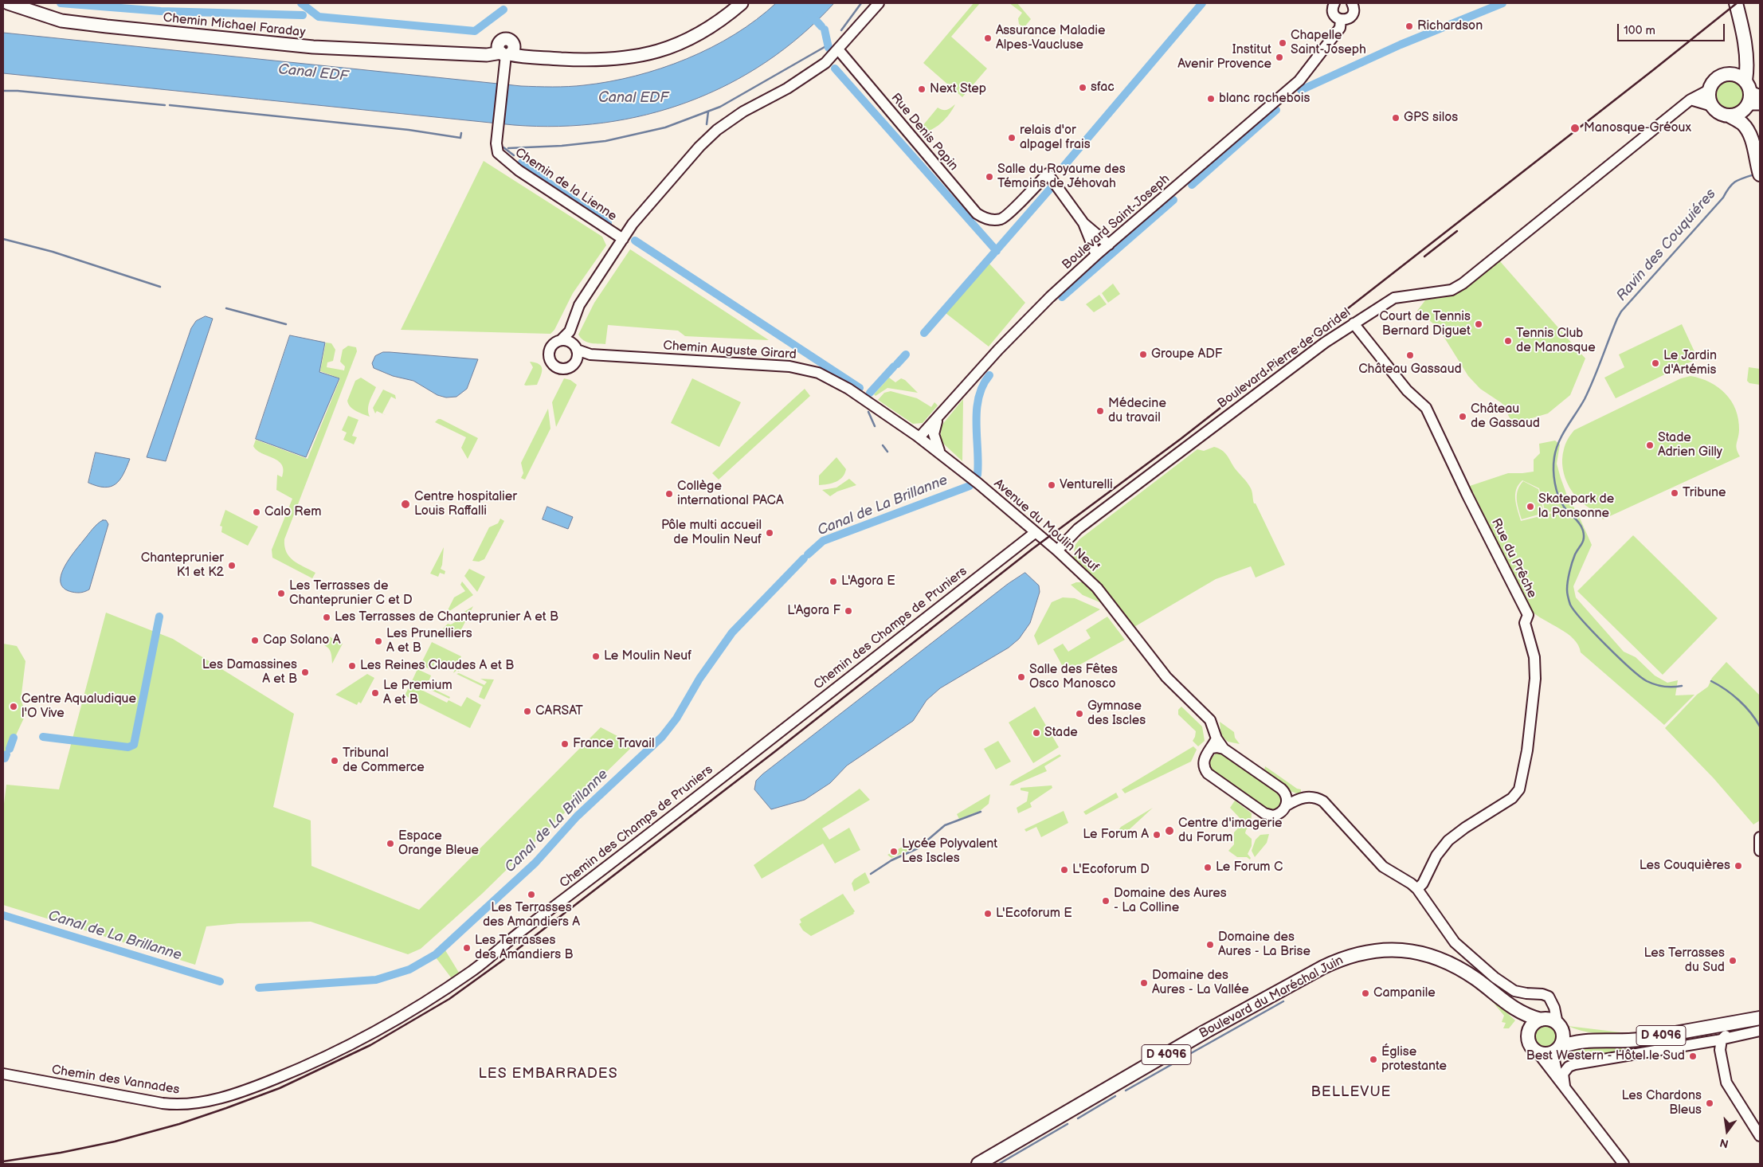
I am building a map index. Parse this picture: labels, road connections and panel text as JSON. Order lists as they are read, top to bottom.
{
  "streets": {
    "main road": ["Chemin Michael Faraday", "Boulevard du Maréchal Juin", "D 4096"],
    "street": [
      "Rue Denis Papin",
      "Chemin de la Lienne",
      "Boulevard Saint-Joseph",
      "Chemin Auguste Girard",
      "Boulevard Pierre de Garidel",
      "Avenue du Moulin Neuf",
      "Rue du Prêche",
      "Chemin des Champs de Pruniers",
      "Chemin des Vannades"
    ]
  },
  "crossings": [
    ["Chemin Michael Faraday", "Chemin de la Lienne"],
    ["Boulevard Saint-Joseph", "Chemin Auguste Girard"],
    ["Boulevard Saint-Joseph", "Avenue du Moulin Neuf"],
    ["Chemin Auguste Girard", "Avenue du Moulin Neuf"],
    ["Boulevard Pierre de Garidel", "Avenue du Moulin Neuf"],
    ["Boulevard Pierre de Garidel", "Rue du Prêche"],
    ["Avenue du Moulin Neuf", "Chemin des Champs de Pruniers"],
    ["Chemin des Champs de Pruniers", "Chemin des Vannades"],
    ["Boulevard du Maréchal Juin", "D 4096"]
  ],
  "districts": ["LES EMBARRADES", "BELLEVUE"],
  "water": ["Canal EDF", "Ravin des Couquiéres", "Canal de La Brillanne"],
  "places": [
    "Richardson",
    "Assurance Maladie Alpes-Vaucluse",
    "Chapelle Saint-Joseph",
    "Institut Avenir Provence",
    "sfac",
    "Next Step",
    "blanc rochebois",
    "GPS silos",
    "Manosque-Gréoux",
    "relais d'or alpagel frais",
    "Salle du Royaume des Témoins de Jéhovah",
    "Court de Tennis Bernard Diguet",
    "Tennis Club de Manosque",
    "Groupe ADF",
    "Château Gassaud",
    "Le Jardin d'Artémis",
    "Médecine du travail",
    "Château de Gassaud",
    "Stade Adrien Gilly",
    "Venturelli",
    "Tribune",
    "Collège international PACA",
    "Centre hospitalier Louis Raffalli",
    "Skatepark de la Ponsonne",
    "Calo Rem",
    "Pôle multi accueil de Moulin Neuf",
    "Chanteprunier K1 et K2",
    "L'Agora E",
    "Les Terrasses de Chanteprunier C et D",
    "L'Agora F",
    "Les Terrasses de Chanteprunier A et B",
    "Cap Solano A",
    "Les Prunelliers A et B",
    "Le Moulin Neuf",
    "Les Reines Claudes A et B",
    "Les Damassines A et B",
    "Salle des Fêtes Osco Manosco",
    "Le Premium A et B",
    "Centre Aqualudique l'O Vive",
    "CARSAT",
    "Gymnase des Iscles",
    "Stade",
    "France Travail",
    "Tribunal de Commerce",
    "Centre d'imagerie du Forum",
    "Le Forum A",
    "Espace Orange Bleue",
    "Lycée Polyvalent Les Iscles",
    "Les Couquières",
    "Le Forum C",
    "L'Ecoforum D",
    "Les Terrasses des Amandiers A",
    "Domaine des Aures - La Colline",
    "L'Ecoforum E",
    "Domaine des Aures - La Brise",
    "Les Terrasses des Amandiers B",
    "Les Terrasses du Sud",
    "Domaine des Aures - La Vallée",
    "Campanile",
    "Best Western - Hôtel le Sud",
    "Église protestante",
    "Les Chardons Bleus"
  ],
  "scale_bar": "100 m",
  "north": "bottom"
}
